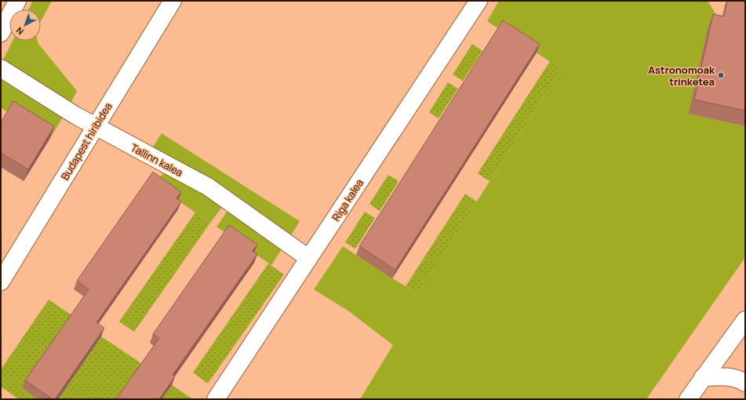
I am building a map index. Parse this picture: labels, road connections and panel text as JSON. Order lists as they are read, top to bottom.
{
  "streets": {
    "street": ["Budapest hiribidea", "Tallinn kalea", "Riga kalea"]
  },
  "crossings": [
    ["Budapest hiribidea", "Tallinn kalea"],
    ["Tallinn kalea", "Riga kalea"]
  ],
  "places": ["Astronomoak trinketea"],
  "north": "bottom left"
}
